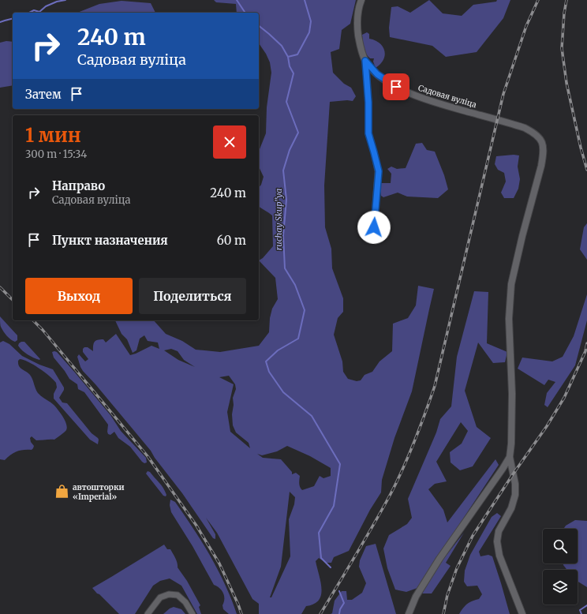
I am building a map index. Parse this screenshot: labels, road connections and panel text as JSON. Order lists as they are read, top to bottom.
{
  "streets": {
    "street": ["Садовая вуліца"]
  },
  "water": ["ruchay Skup’’ya"],
  "places": {
    "shop": ["автошторки «Imperial»"]
  },
  "page": {
    "turn": ["240 m", "Садовая вуліца"],
    "then": "Затем",
    "heading": ["1 мин", "300 m · 15:34"],
    "list": [
      {
        "name": "Направо",
        "note": "Садовая вуліца",
        "value": "240 m"
      },
      {
        "name": "Пункт назначения",
        "value": "60 m"
      }
    ],
    "buttons": ["Выход", "Поделиться"]
  }
}
